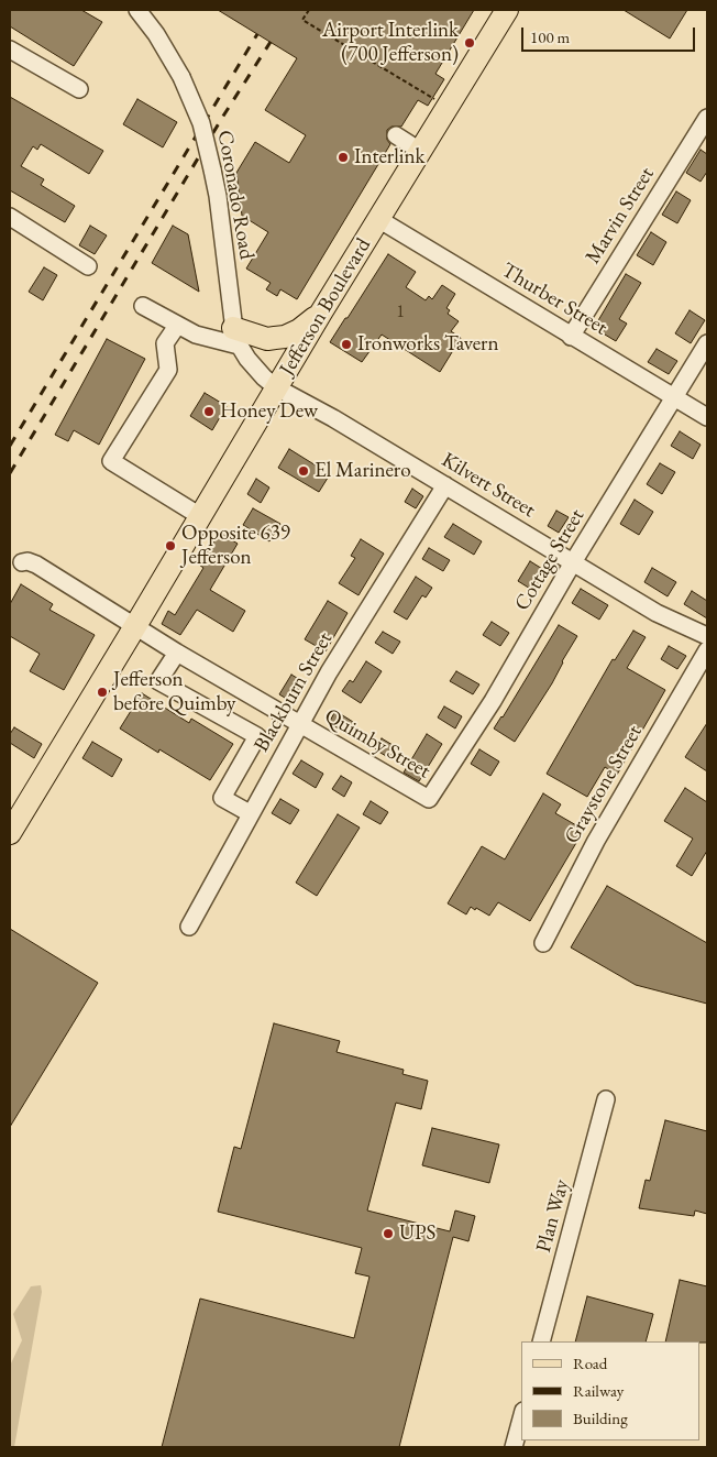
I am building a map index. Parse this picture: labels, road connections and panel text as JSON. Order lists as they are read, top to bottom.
{
  "streets": {
    "main road": ["Jefferson Boulevard"],
    "street": [
      "Coronado Road",
      "Marvin Street",
      "Thurber Street",
      "Kilvert Street",
      "Cottage Street",
      "Blackburn Street",
      "Quimby Street",
      "Graystone Street",
      "Plan Way"
    ]
  },
  "crossings": [
    ["Coronado Road", "Jefferson Boulevard"],
    ["Coronado Road", "Kilvert Street"],
    ["Marvin Street", "Thurber Street"],
    ["Thurber Street", "Jefferson Boulevard"],
    ["Thurber Street", "Cottage Street"],
    ["Jefferson Boulevard", "Kilvert Street"],
    ["Jefferson Boulevard", "Quimby Street"],
    ["Kilvert Street", "Cottage Street"],
    ["Kilvert Street", "Blackburn Street"],
    ["Cottage Street", "Quimby Street"],
    ["Blackburn Street", "Quimby Street"]
  ],
  "places": [
    "Airport Interlink (700 Jefferson)",
    "Interlink",
    "Ironworks Tavern",
    "Honey Dew",
    "El Marinero",
    "Opposite 639 Jefferson",
    "Jefferson before Quimby",
    "UPS"
  ],
  "house_numbers": ["1"],
  "legend": ["Road", "Railway", "Building"],
  "scale_bar": "100 m"
}
